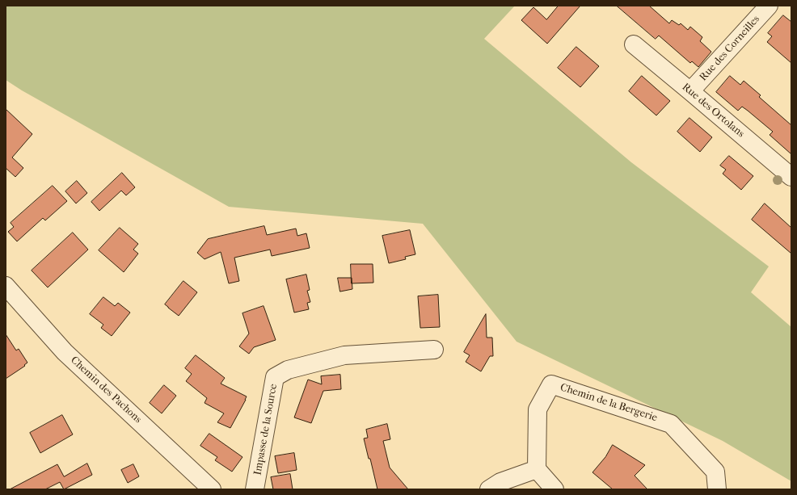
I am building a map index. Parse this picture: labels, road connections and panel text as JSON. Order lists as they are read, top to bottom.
{
  "streets": {
    "street": [
      "Rue des Corneilles",
      "Rue des Ortolans",
      "Chemin des Pachons",
      "Chemin de la Bergerie",
      "Impasse de la Source"
    ]
  },
  "crossings": [
    ["Rue des Corneilles", "Rue des Ortolans"]
  ]
}
